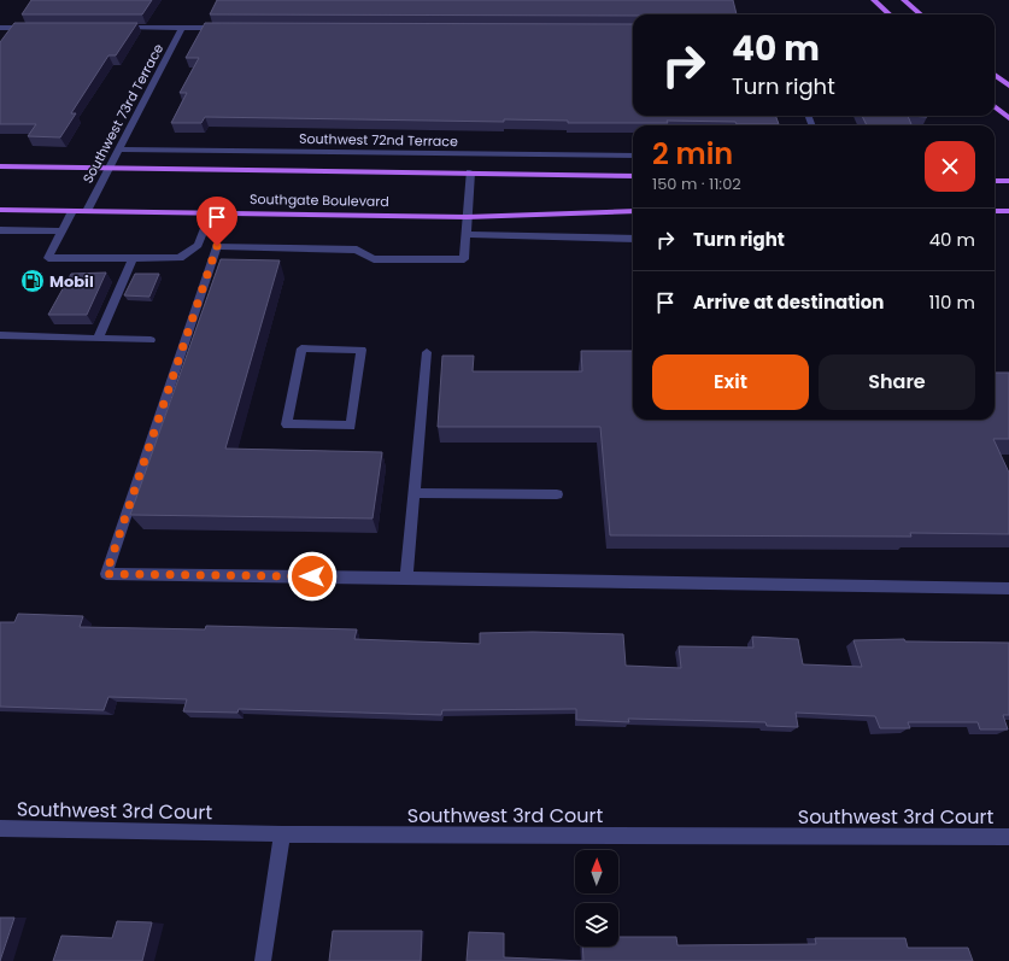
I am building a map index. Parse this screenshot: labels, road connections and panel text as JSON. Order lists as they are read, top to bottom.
{
  "streets": {
    "main road": ["Southgate Boulevard"],
    "street": ["Southwest 73rd Terrace", "Southwest 72nd Terrace", "Southwest 3rd Court"]
  },
  "crossings": [
    ["Southwest 73rd Terrace", "Southwest 72nd Terrace"],
    ["Southwest 73rd Terrace", "Southgate Boulevard"]
  ],
  "places": {
    "fuel station": ["Mobil"]
  },
  "north": "top",
  "page": {
    "turn": ["40 m", "Turn right"],
    "heading": ["2 min", "150 m · 11:02"],
    "list": [
      {
        "name": "Turn right",
        "value": "40 m"
      },
      {
        "name": "Arrive at destination",
        "value": "110 m"
      }
    ],
    "buttons": ["Exit", "Share"]
  }
}
